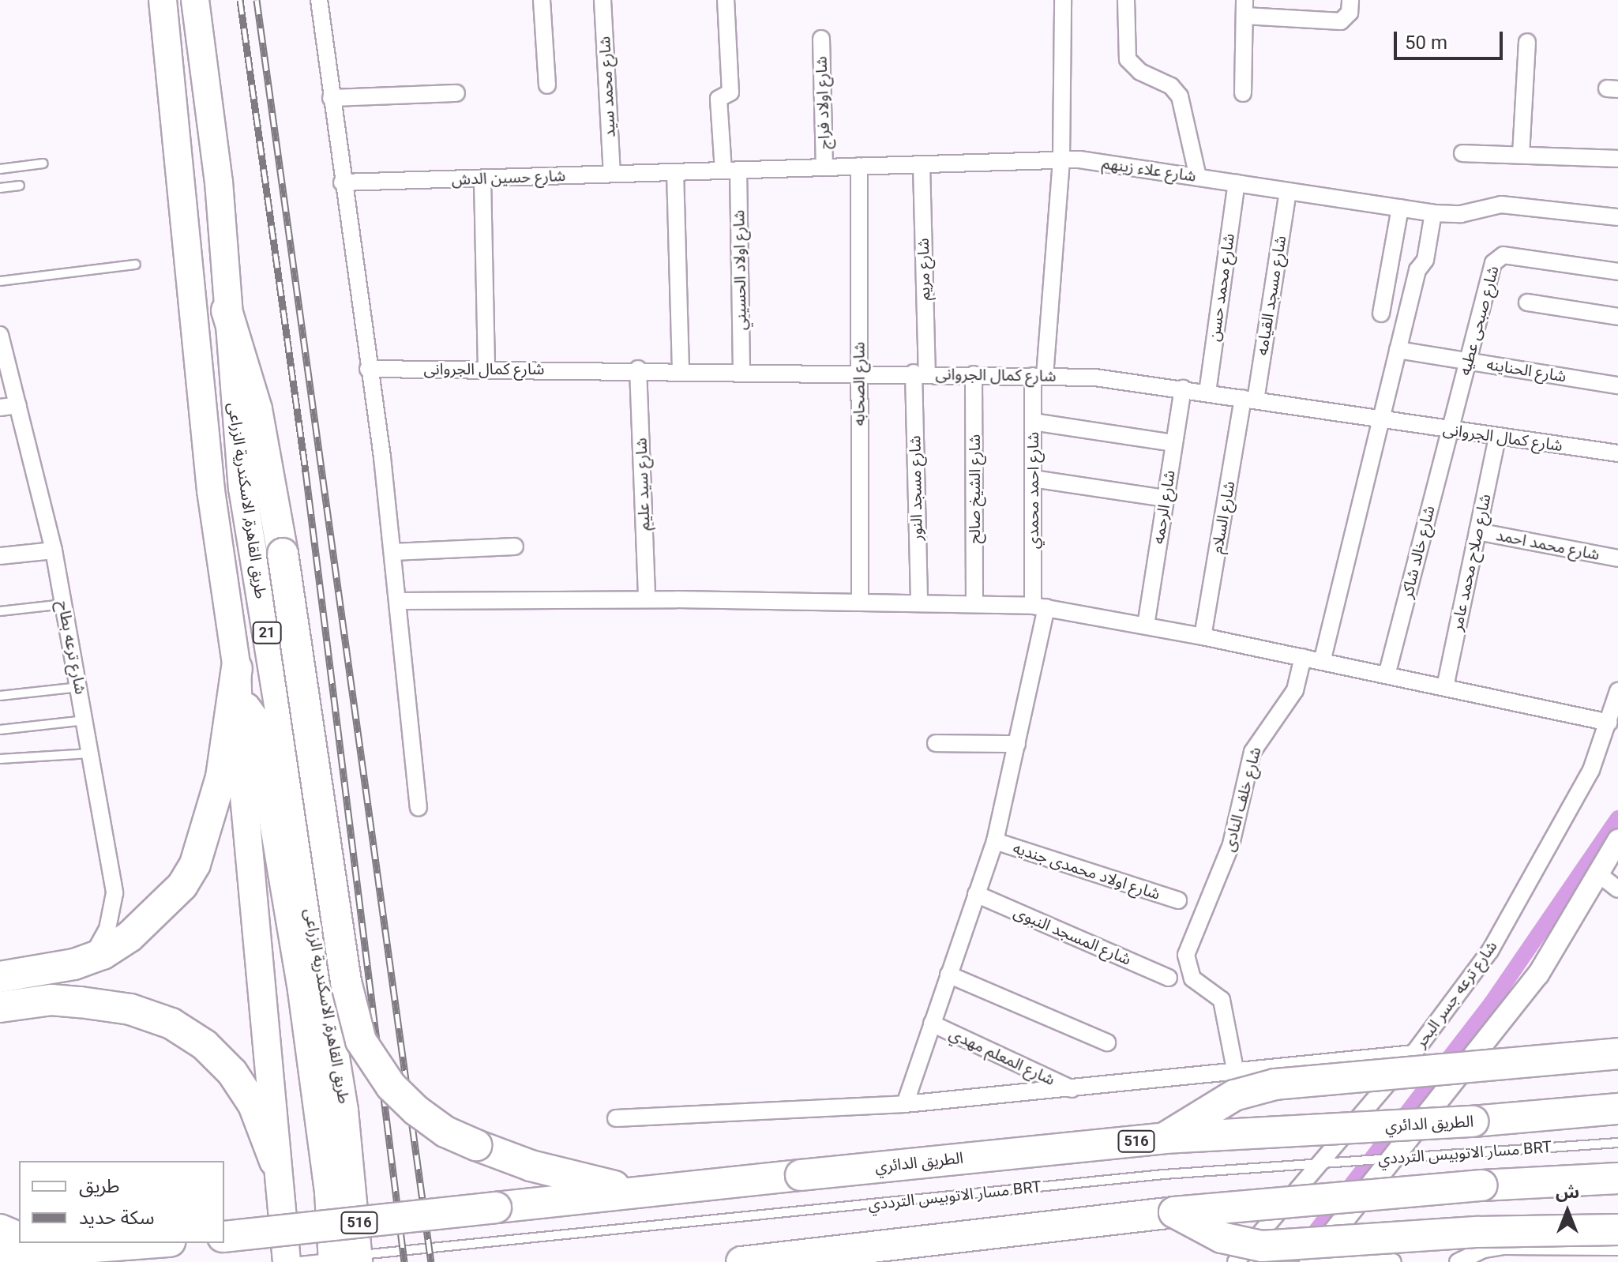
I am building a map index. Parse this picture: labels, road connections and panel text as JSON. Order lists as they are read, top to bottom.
{
  "streets": {
    "highway": [
      "طريق القاهرة, الاسكندرية الزراعى",
      "21",
      "الطريق الدائري",
      "516"
    ],
    "street": [
      "شارع محمد سيد",
      "شارع اولاد فراج",
      "شارع علاء زينهم",
      "شارع حسين الدش",
      "شارع مريم",
      "شارع اولاد الحسيني",
      "شارع محمد حسن",
      "شارع مسجد القيامه",
      "شارع صبحى عطيه",
      "شارع كمال الجروانى",
      "شارع الحناينه",
      "شارع الصحابه",
      "شارع سيد عليم",
      "شارع مسجد النور",
      "شارع الشيخ صالح",
      "شارع احمد محمدي",
      "شارع الرحمه",
      "شارع السلام",
      "شارع محمد احمد",
      "شارع خالد شاكر",
      "شارع صلاح محمد عامر",
      "شارع ترعه بطاح",
      "شارع خلف النادى",
      "شارع اولاد محمدى جنديه",
      "شارع المسجد النبوى",
      "شارع ترعه جسر البحر",
      "شارع المعلم مهدي"
    ],
    "lane": ["مسار الاتوبيس الترددي BRT"]
  },
  "crossings": [
    ["شارع محمد سيد", "شارع حسين الدش"],
    ["شارع اولاد فراج", "شارع علاء زينهم"],
    ["شارع علاء زينهم", "شارع حسين الدش"],
    ["شارع علاء زينهم", "شارع مريم"],
    ["شارع علاء زينهم", "شارع اولاد الحسيني"],
    ["شارع علاء زينهم", "شارع محمد حسن"],
    ["شارع علاء زينهم", "شارع مسجد القيامه"],
    ["شارع علاء زينهم", "شارع الصحابه"],
    ["شارع علاء زينهم", "شارع احمد محمدي"],
    ["شارع مريم", "شارع كمال الجروانى"],
    ["شارع مريم", "شارع مسجد النور"],
    ["شارع اولاد الحسيني", "شارع كمال الجروانى"],
    ["شارع محمد حسن", "شارع كمال الجروانى"],
    ["شارع مسجد القيامه", "شارع كمال الجروانى"],
    ["شارع مسجد القيامه", "شارع السلام"],
    ["شارع صبحى عطيه", "شارع كمال الجروانى"],
    ["شارع صبحى عطيه", "شارع الحناينه"],
    ["شارع صبحى عطيه", "شارع خالد شاكر"],
    ["شارع كمال الجروانى", "شارع الصحابه"],
    ["شارع كمال الجروانى", "شارع سيد عليم"],
    ["شارع كمال الجروانى", "شارع مسجد النور"],
    ["شارع كمال الجروانى", "شارع الشيخ صالح"],
    ["شارع كمال الجروانى", "شارع احمد محمدي"],
    ["شارع كمال الجروانى", "شارع الرحمه"],
    ["شارع كمال الجروانى", "شارع السلام"],
    ["شارع كمال الجروانى", "شارع خالد شاكر"],
    ["شارع كمال الجروانى", "شارع صلاح محمد عامر"],
    ["شارع احمد محمدي", "شارع اولاد محمدى جنديه"],
    ["شارع احمد محمدي", "شارع المسجد النبوى"],
    ["شارع احمد محمدي", "شارع المعلم مهدي"],
    ["شارع محمد احمد", "شارع صلاح محمد عامر"]
  ],
  "legend": ["طريق", "سكة حديد"],
  "scale_bar": "50 m",
  "north": "top"
}
